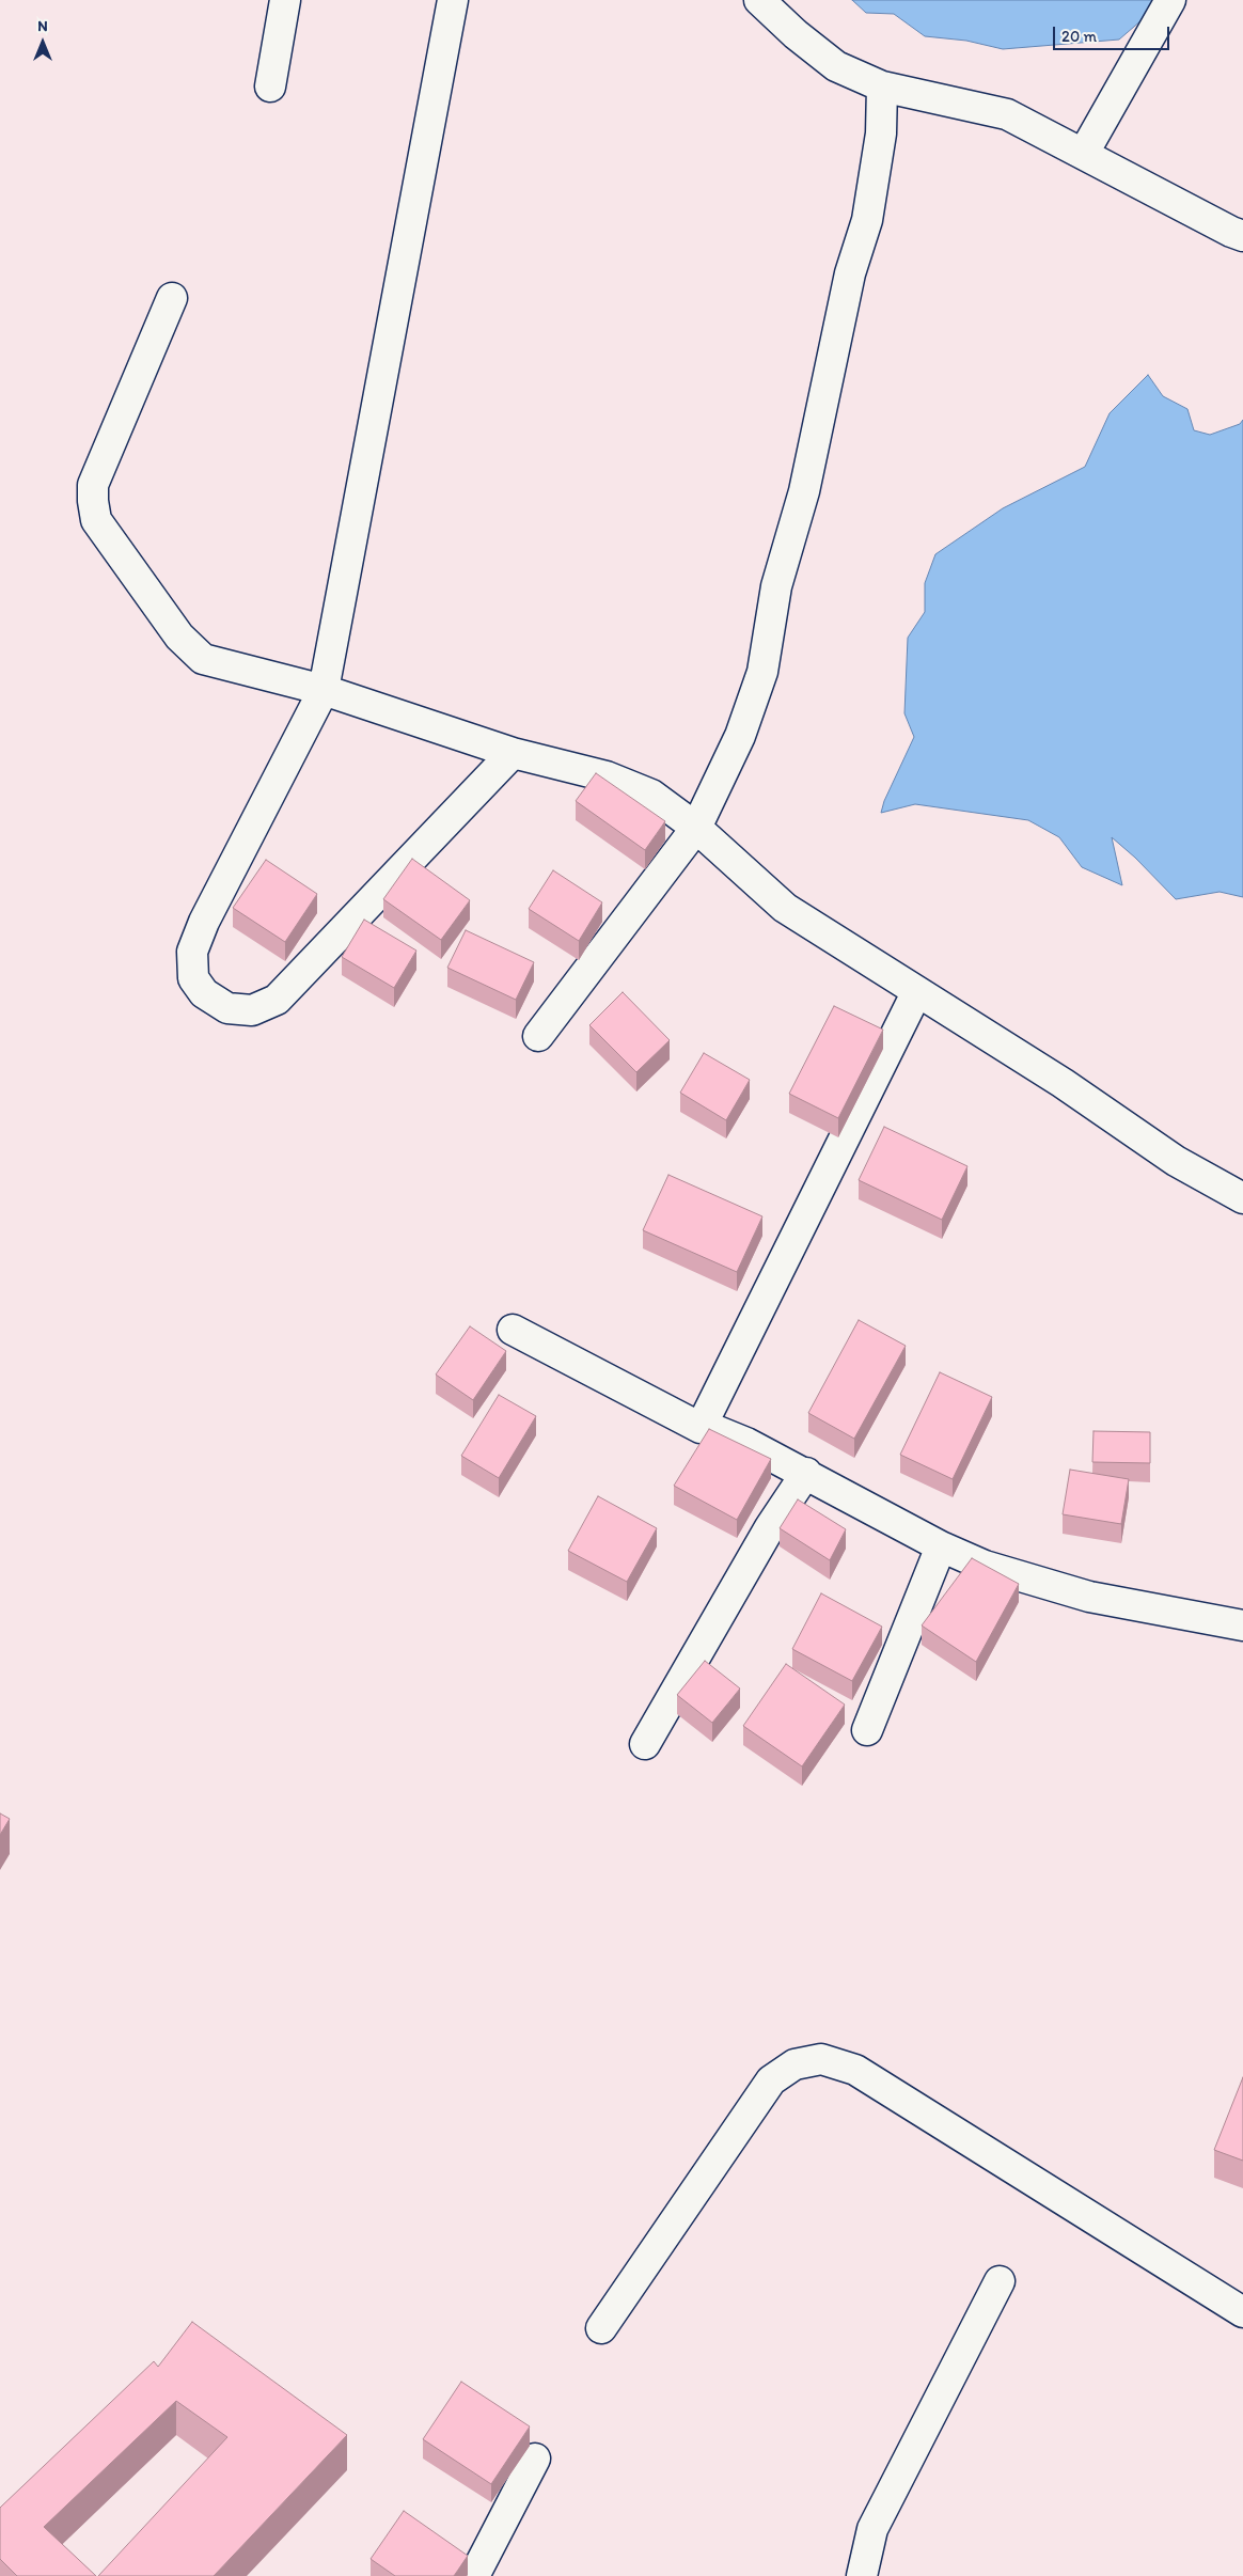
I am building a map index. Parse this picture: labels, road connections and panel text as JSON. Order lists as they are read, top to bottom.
{
  "scale_bar": "20 m",
  "north": "top"
}
